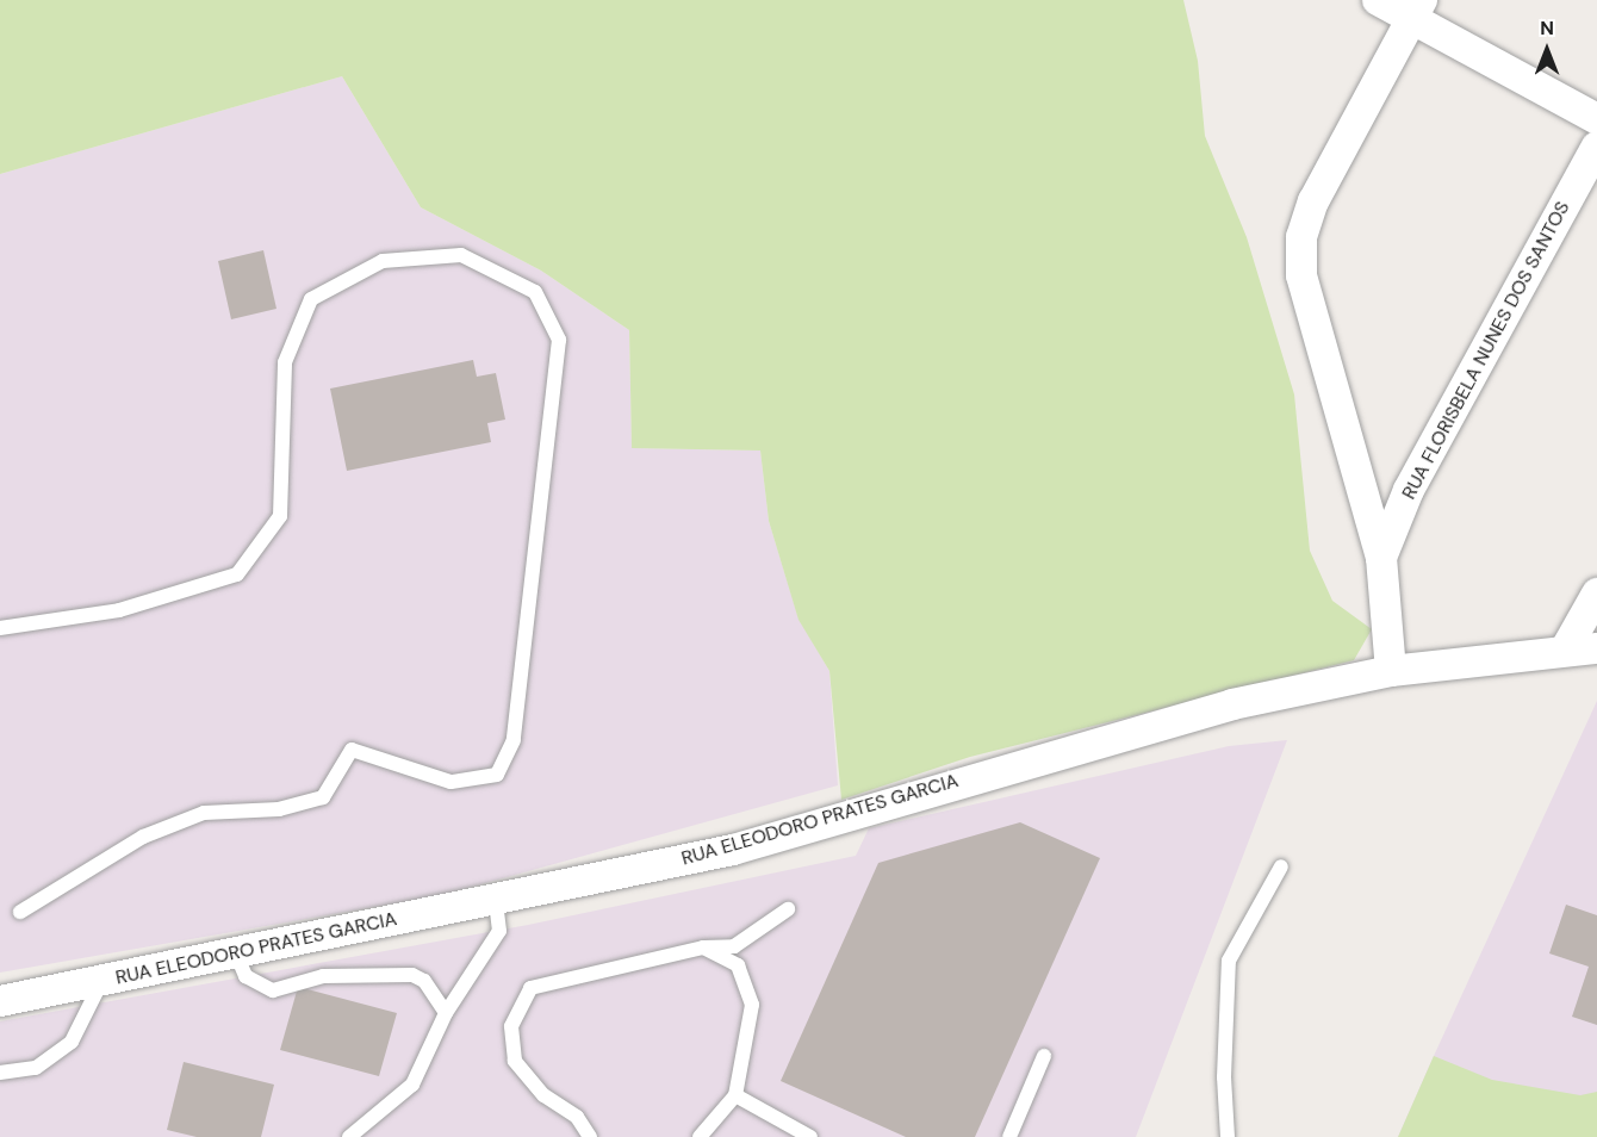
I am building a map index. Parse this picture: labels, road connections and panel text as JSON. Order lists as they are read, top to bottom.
{
  "streets": {
    "street": ["RUA FLORISBELA NUNES DOS SANTOS", "RUA ELEODORO PRATES GARCIA"]
  },
  "north": "top"
}
